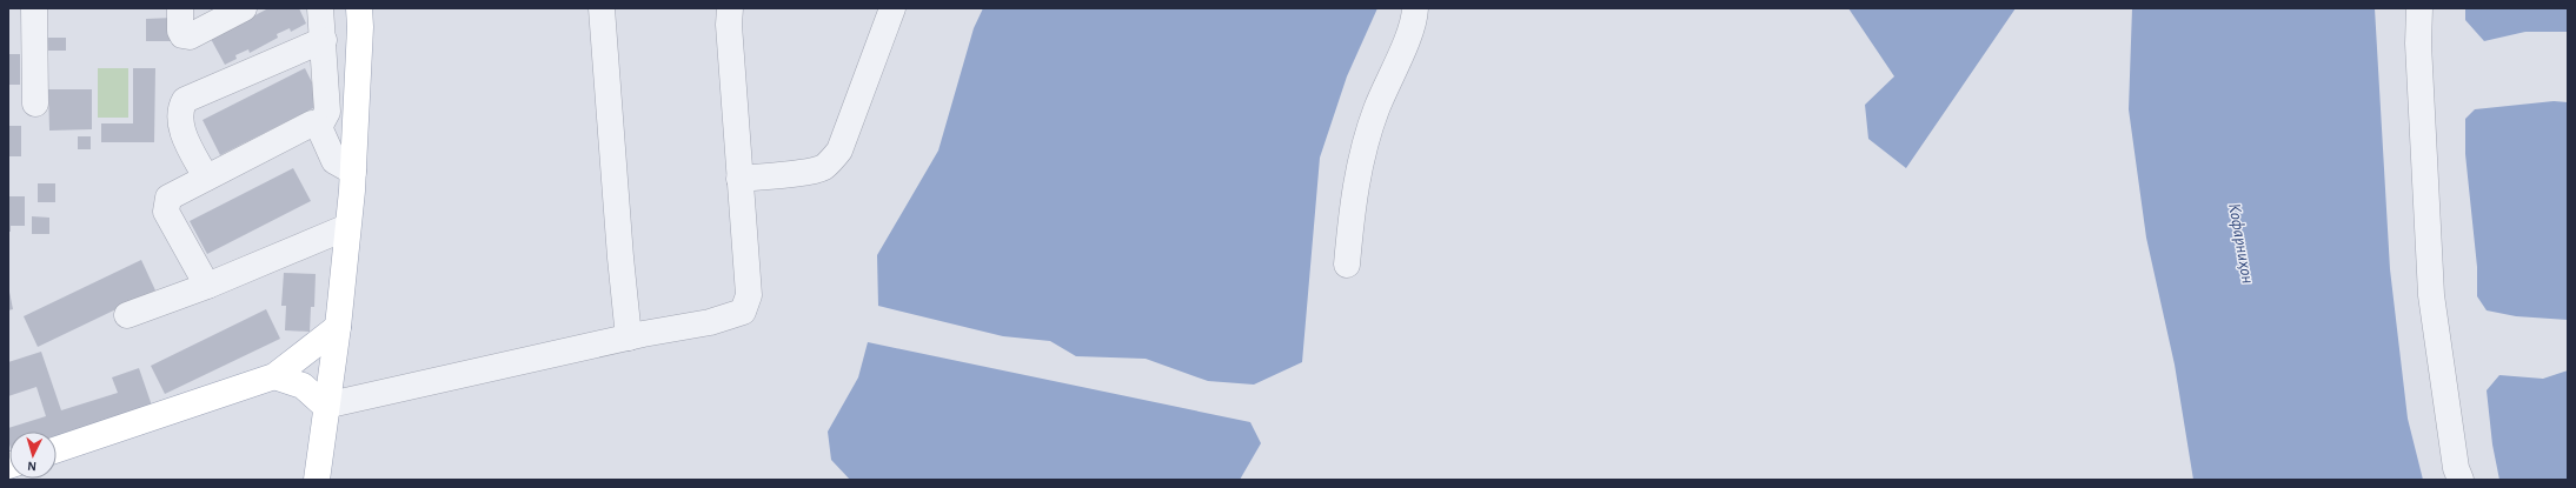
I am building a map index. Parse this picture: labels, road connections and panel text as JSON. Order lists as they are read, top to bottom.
{
  "water": ["Кофарниҳон"],
  "north": "bottom"
}
